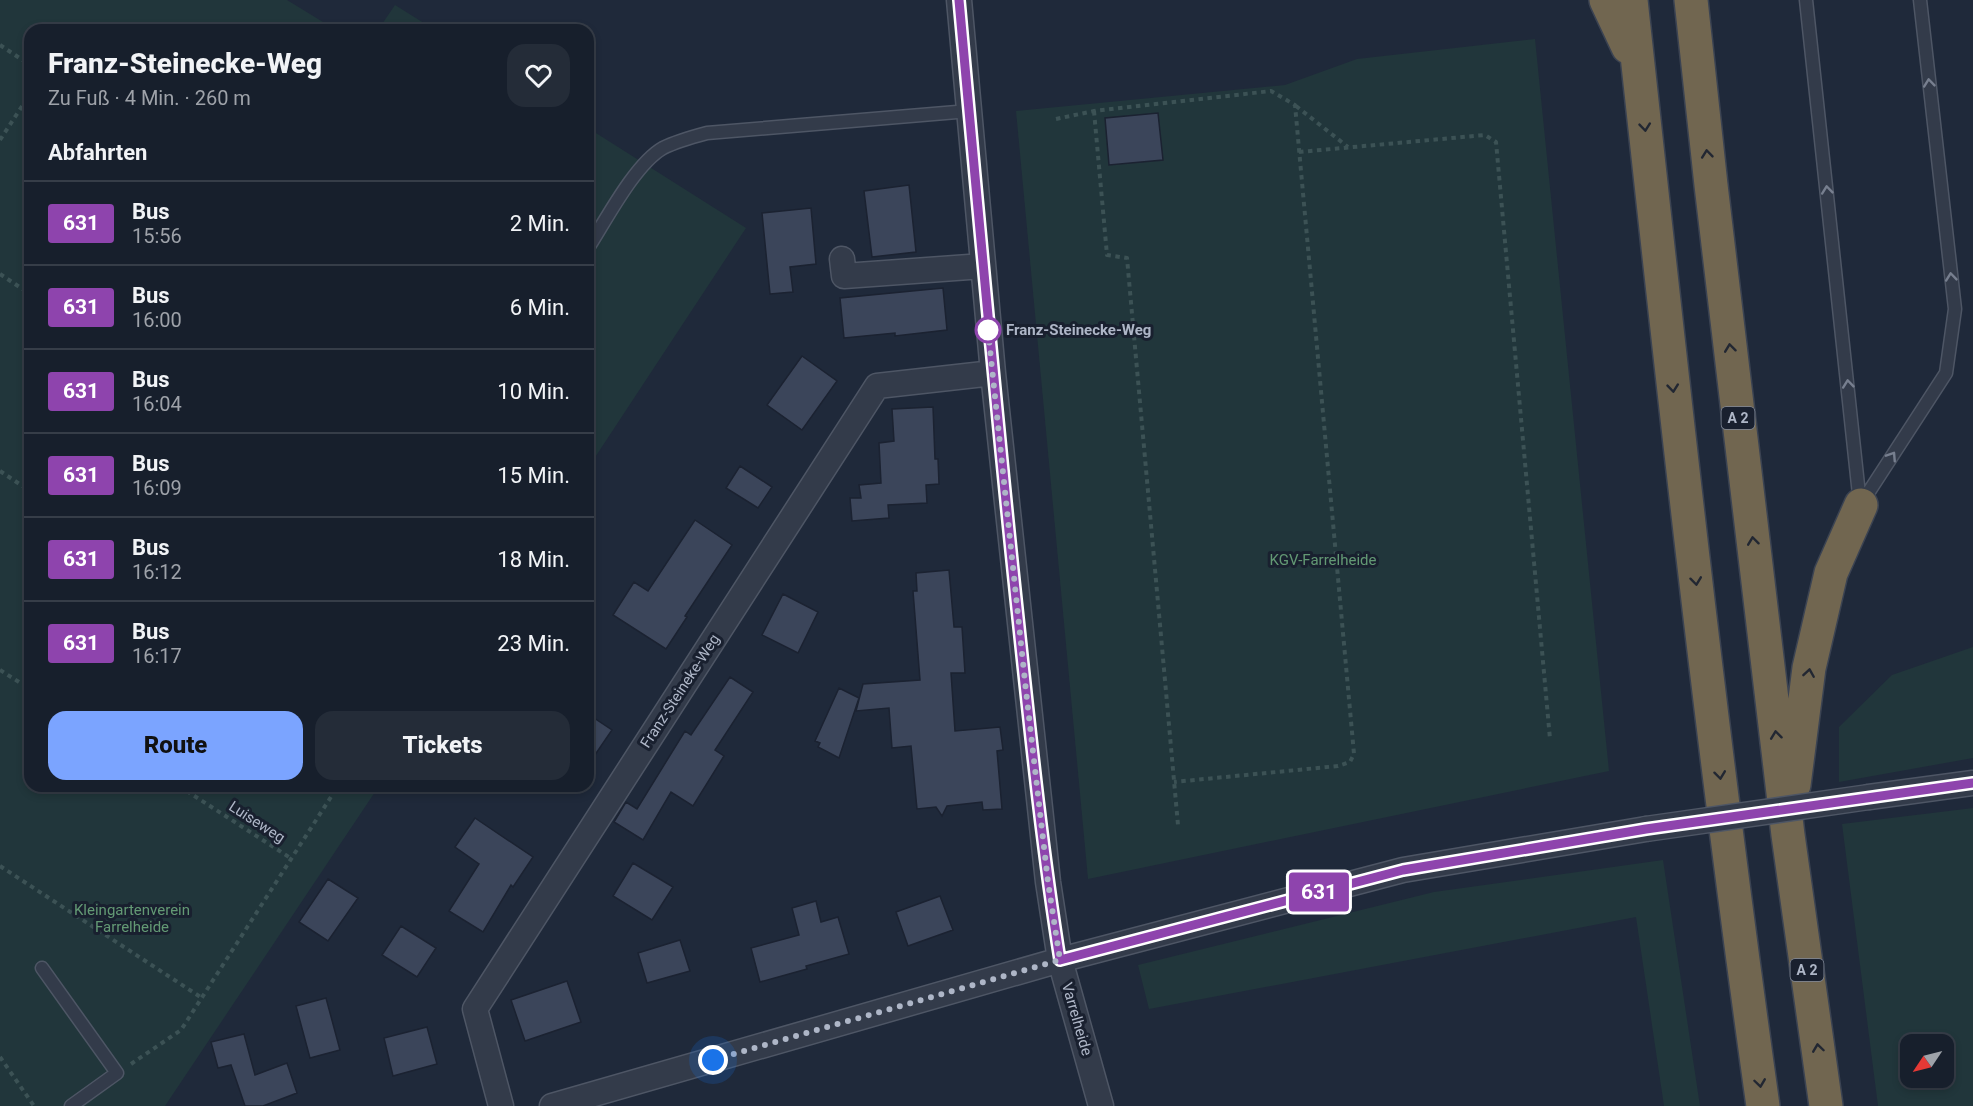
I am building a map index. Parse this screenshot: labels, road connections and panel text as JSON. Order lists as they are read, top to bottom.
{
  "streets": {
    "highway": ["A 2"],
    "street": ["Franz-Steineke-Weg", "Varrelheide"],
    "path": ["Luiseweg"]
  },
  "crossings": [
    ["Franz-Steineke-Weg", "Varrelheide"]
  ],
  "parks": ["KGV-Farrelheide", "Kleingartenverein Farrelheide"],
  "places": ["Franz-Steinecke-Weg"],
  "lines": ["bus line 631"],
  "north": "bottom left",
  "page": {
    "on_map": "631",
    "heading": [
      ["Franz-Steinecke-Weg", "Zu Fuß · 4 Min. · 260 m"],
      "Abfahrten"
    ],
    "list": [
      {
        "mark": "631",
        "name": "Bus",
        "note": "15:56",
        "value": "2 Min."
      },
      {
        "mark": "631",
        "name": "Bus",
        "note": "16:00",
        "value": "6 Min."
      },
      {
        "mark": "631",
        "name": "Bus",
        "note": "16:04",
        "value": "10 Min."
      },
      {
        "mark": "631",
        "name": "Bus",
        "note": "16:09",
        "value": "15 Min."
      },
      {
        "mark": "631",
        "name": "Bus",
        "note": "16:12",
        "value": "18 Min."
      },
      {
        "mark": "631",
        "name": "Bus",
        "note": "16:17",
        "value": "23 Min."
      }
    ],
    "buttons": ["Route", "Tickets"]
  }
}
